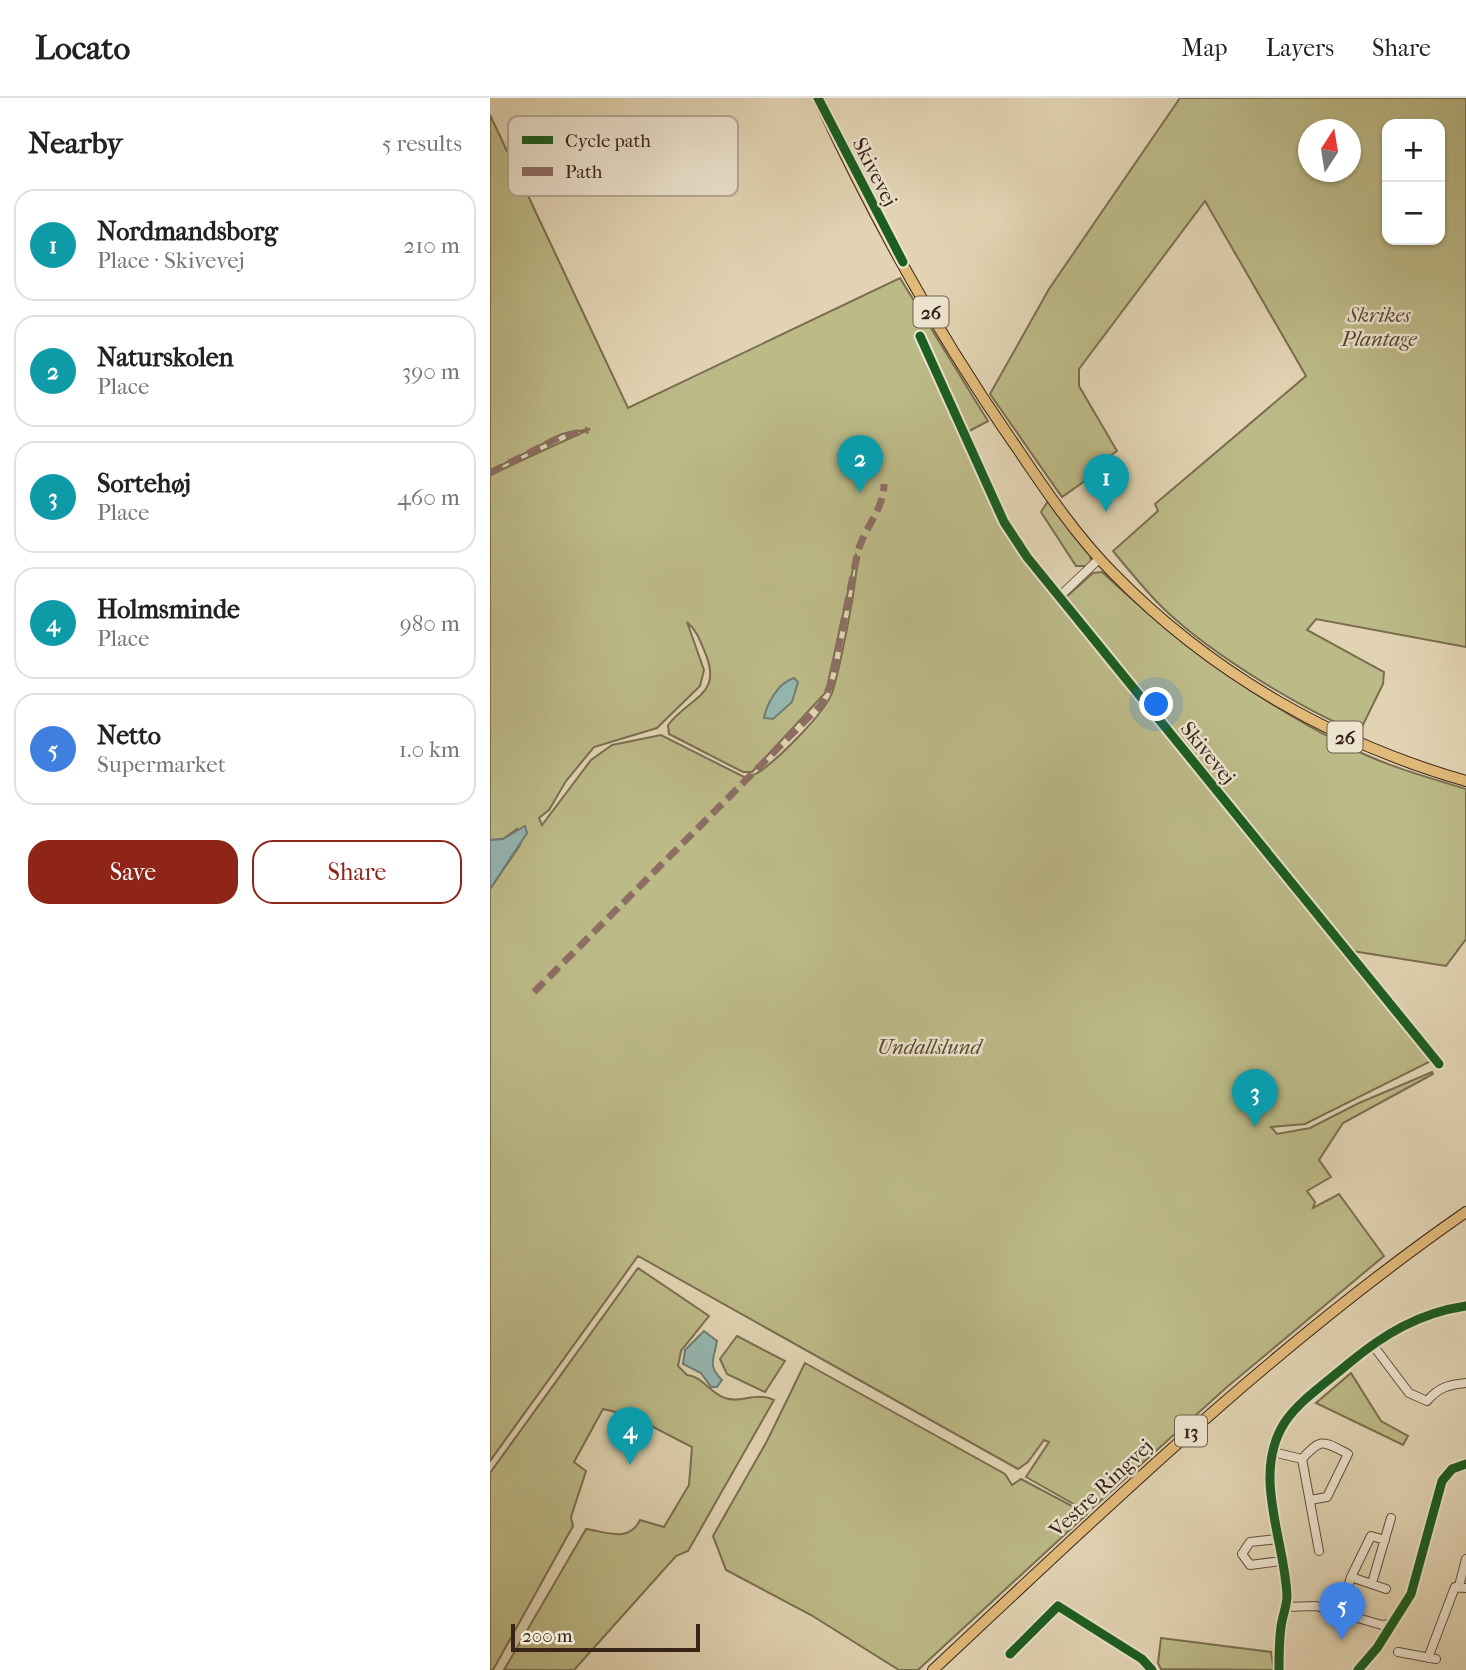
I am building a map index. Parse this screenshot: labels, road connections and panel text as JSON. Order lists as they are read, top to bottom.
{
  "streets": {
    "main road": [
      "Skivevej",
      "26",
      "13",
      "Vestre Ringvej"
    ]
  },
  "parks": ["Skrikes Plantage", "Undallslund"],
  "legend": ["Cycle path", "Path"],
  "scale_bar": "200 m",
  "north": "top",
  "page": {
    "header": "Locato",
    "nav": ["Map", "Layers", "Share"],
    "heading": ["Nearby", "5 results"],
    "map_buttons": ["+", "−"],
    "list": [
      {
        "mark": "1",
        "name": "Nordmandsborg",
        "note": "Place · Skivevej",
        "value": "210 m"
      },
      {
        "mark": "2",
        "name": "Naturskolen",
        "note": "Place",
        "value": "390 m"
      },
      {
        "mark": "3",
        "name": "Sortehøj",
        "note": "Place",
        "value": "460 m"
      },
      {
        "mark": "4",
        "name": "Holmsminde",
        "note": "Place",
        "value": "980 m"
      },
      {
        "mark": "5",
        "name": "Netto",
        "note": "Supermarket",
        "value": "1.0 km"
      }
    ],
    "pins": [
      "2",
      "1",
      "3",
      "4",
      "5"
    ],
    "buttons": ["Save", "Share"],
    "scale": "200 m"
  }
}
